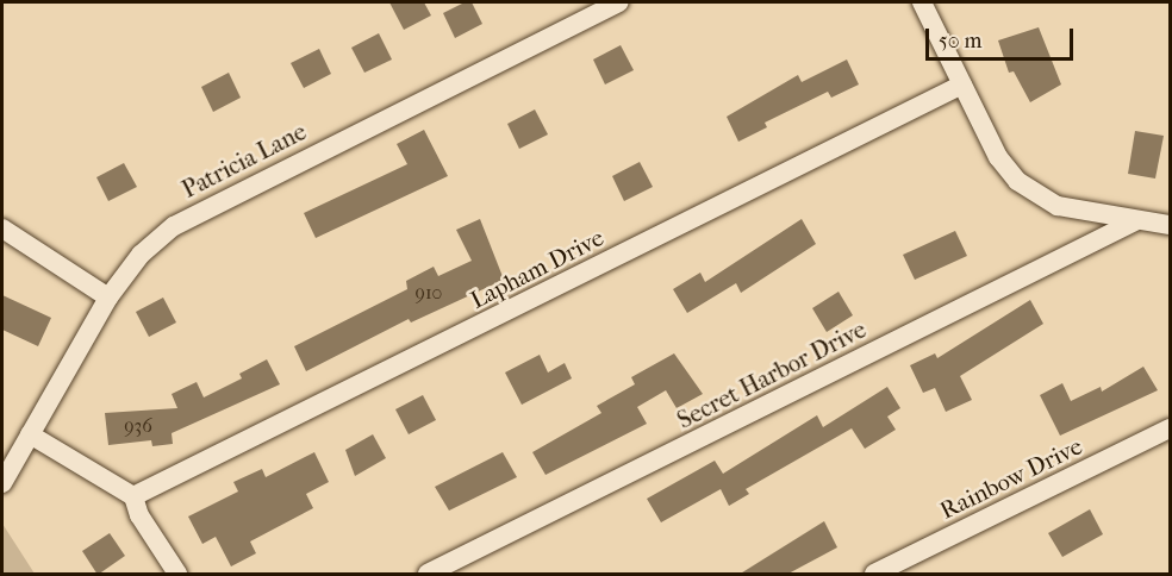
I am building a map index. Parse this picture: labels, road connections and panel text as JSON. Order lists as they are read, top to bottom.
{
  "streets": {
    "street": [
      "Patricia Lane",
      "Lapham Drive",
      "Secret Harbor Drive",
      "Rainbow Drive"
    ]
  },
  "house_numbers": ["910", "936"],
  "scale_bar": "50 m"
}
